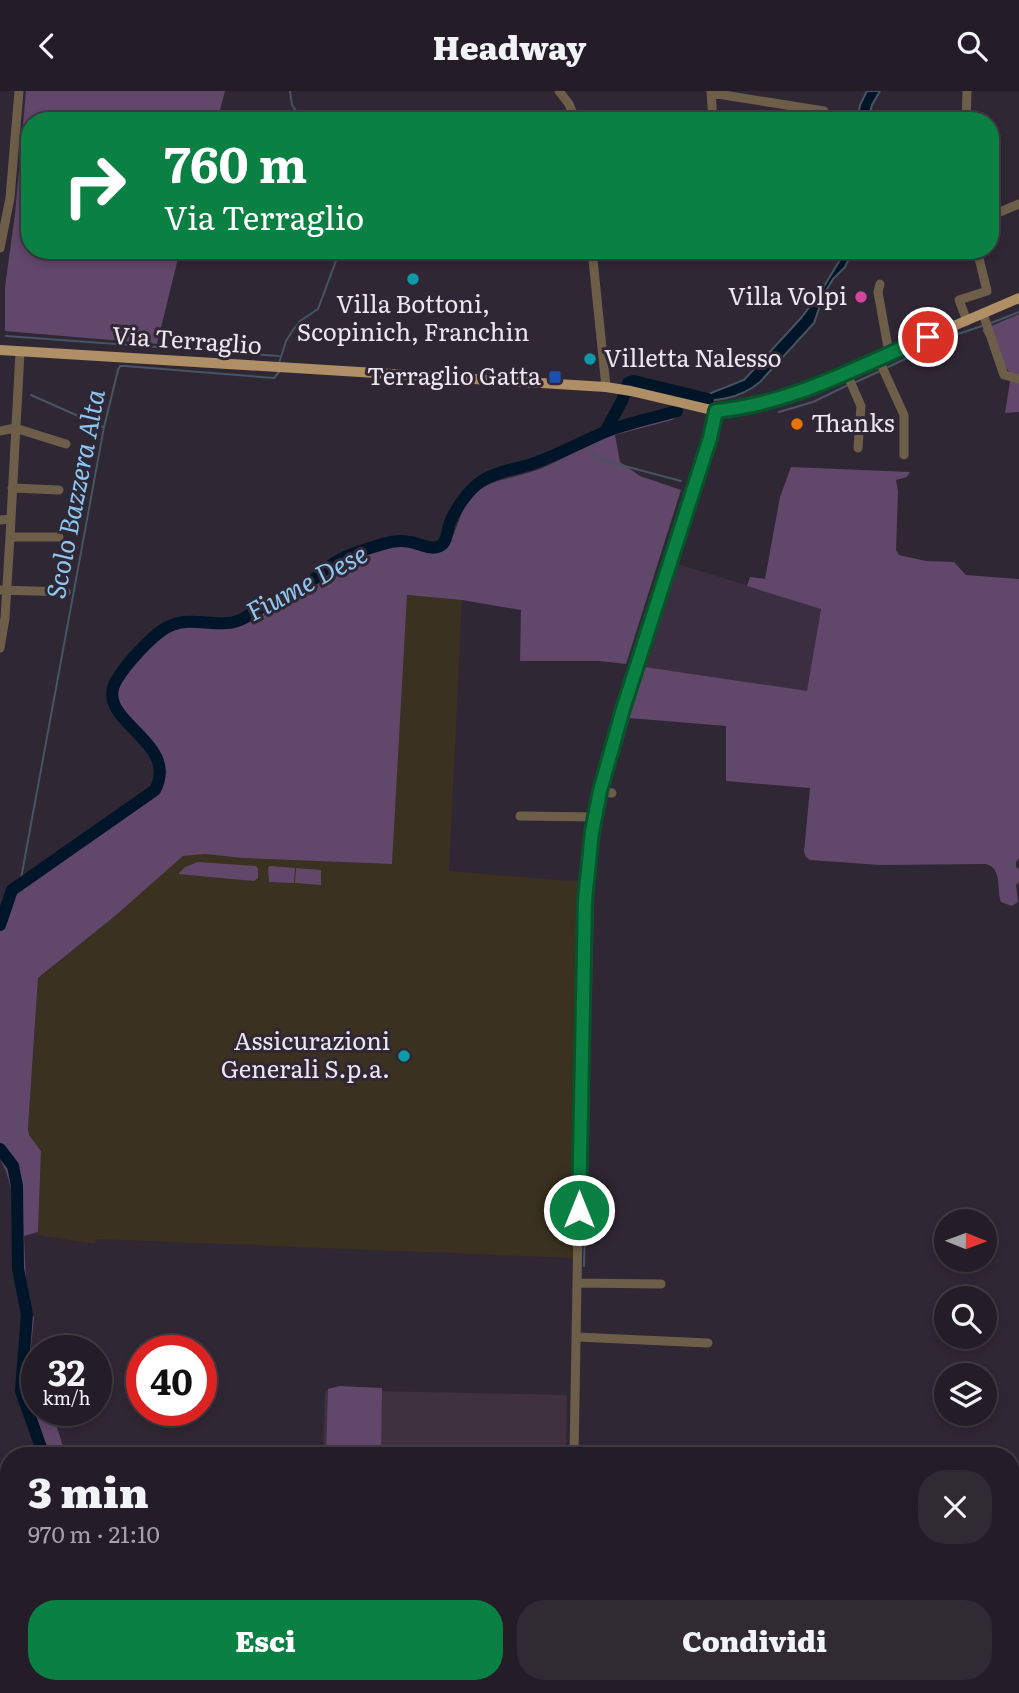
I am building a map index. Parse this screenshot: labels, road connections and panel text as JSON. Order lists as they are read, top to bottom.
{
  "streets": {
    "main road": ["Via Terraglio"]
  },
  "water": ["Scolo Bazzera Alta", "Fiume Dese"],
  "places": {
    "other": [
      "Villa Bottoni, Scopinich, Franchin",
      "Villa Volpi",
      "Villetta Nalesso",
      "Thanks",
      "Assicurazioni Generali S.p.a."
    ],
    "transit": ["Terraglio Gatta"]
  },
  "north": "right",
  "page": {
    "header": "Headway",
    "turn": ["760 m", "Via Terraglio"],
    "speed": "32 km/h",
    "limit": "40",
    "heading": ["3 min", "970 m · 21:10"],
    "buttons": ["Esci", "Condividi"]
  }
}
